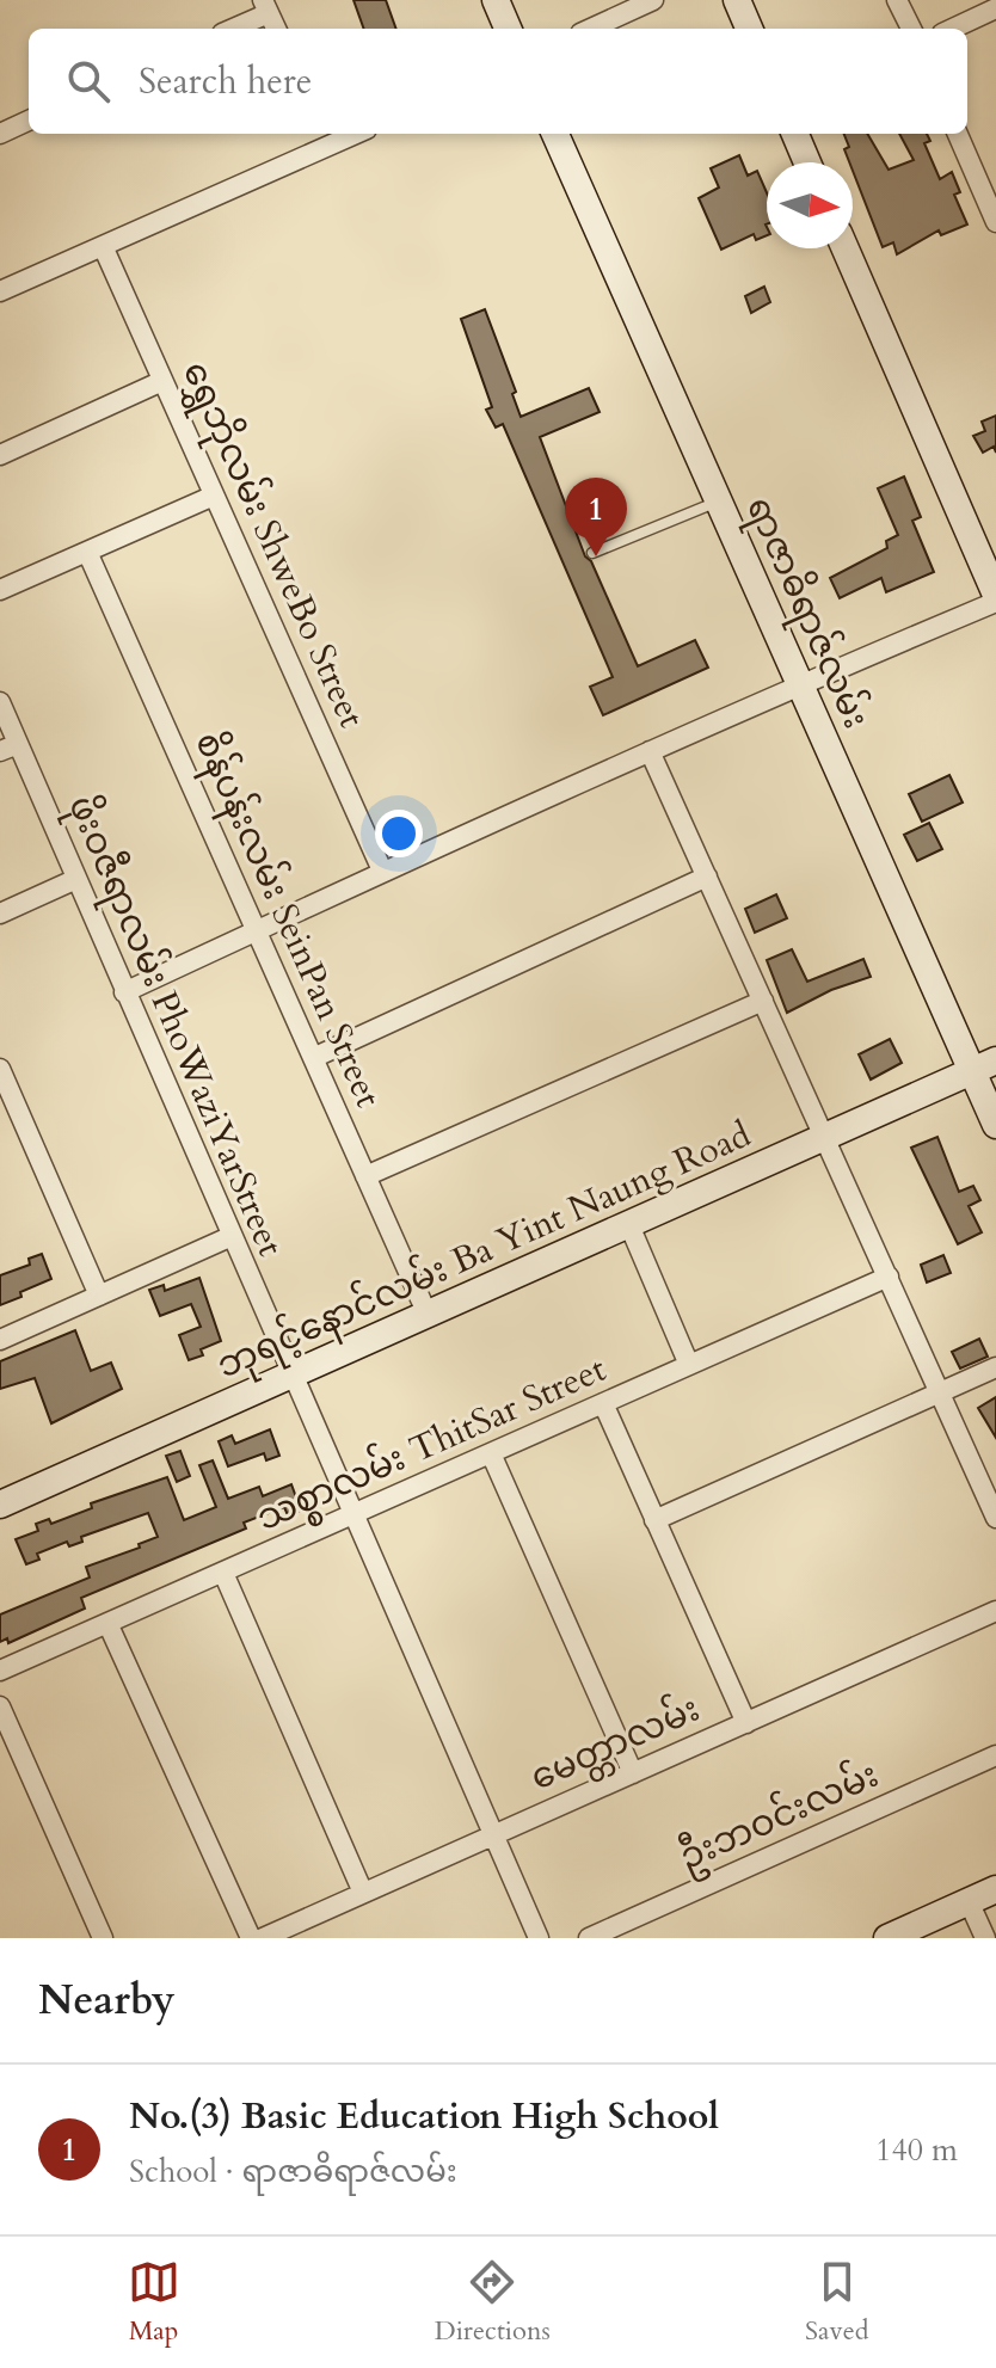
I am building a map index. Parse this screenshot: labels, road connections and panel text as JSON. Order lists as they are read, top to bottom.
{
  "streets": {
    "street": [
      "ရွှေဘိုလမ်း ShweBo Street",
      "ရာဇာဓိရာဇ်လမ်း",
      "စိန်ပန်းလမ်း SeinPan Street",
      "ဖိုးဝဇီရာလမ်း PhoWaziYarStreet",
      "ဘုရင့်နောင်လမ်း Ba Yint Naung Road",
      "သစ္စာလမ်း ThitSar Street",
      "မေတ္တာလမ်း",
      "ဦးဘဝင်းလမ်း"
    ]
  },
  "crossings": [
    ["ရာဇာဓိရာဇ်လမ်း", "ဘုရင့်နောင်လမ်း Ba Yint Naung Road"],
    ["စိန်ပန်းလမ်း SeinPan Street", "ဘုရင့်နောင်လမ်း Ba Yint Naung Road"],
    ["ဖိုးဝဇီရာလမ်း PhoWaziYarStreet", "ဘုရင့်နောင်လမ်း Ba Yint Naung Road"],
    ["ဖိုးဝဇီရာလမ်း PhoWaziYarStreet", "သစ္စာလမ်း ThitSar Street"],
    ["ဖိုးဝဇီရာလမ်း PhoWaziYarStreet", "မေတ္တာလမ်း"]
  ],
  "north": "right",
  "page": {
    "search": "Search here",
    "pins": "1",
    "heading": "Nearby",
    "list": [
      {
        "mark": "1",
        "name": "No.(3) Basic Education High School",
        "note": "School · ရာဇာဓိရာဇ်လမ်း",
        "value": "140 m"
      }
    ],
    "nav": ["Map", "Directions", "Saved"]
  }
}
